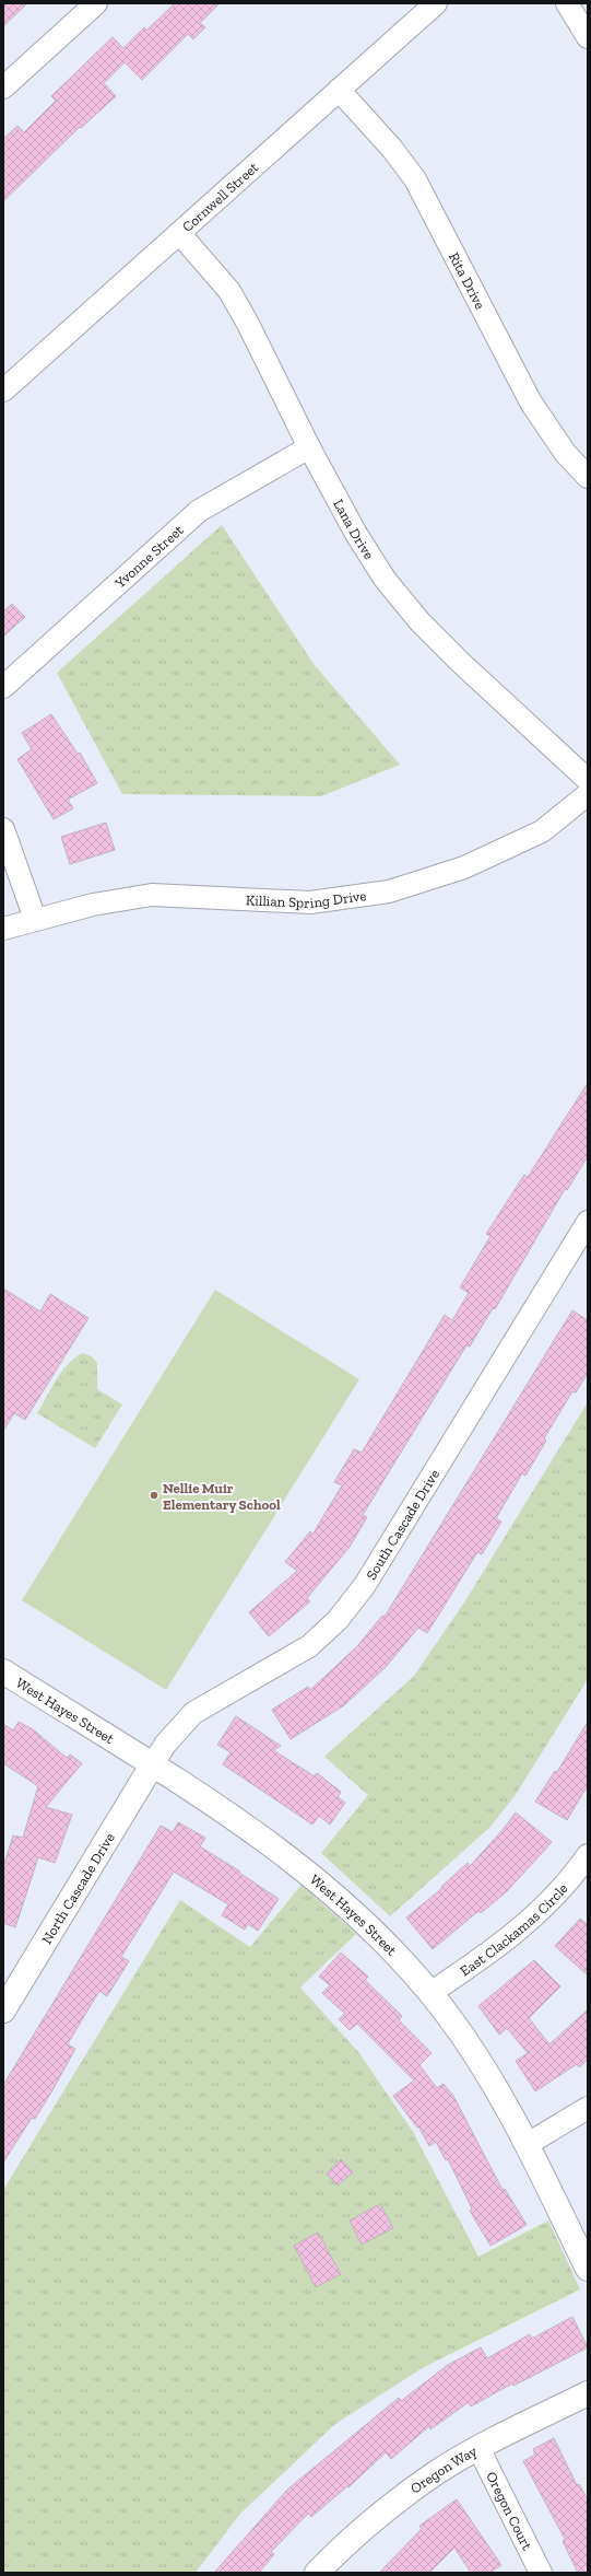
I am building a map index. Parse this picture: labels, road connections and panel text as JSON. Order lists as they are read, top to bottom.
{
  "streets": {
    "street": [
      "Cornwell Street",
      "Rita Drive",
      "Lana Drive",
      "Yvonne Street",
      "Killian Spring Drive",
      "South Cascade Drive",
      "West Hayes Street",
      "North Cascade Drive",
      "East Clackamas Circle",
      "Oregon Way",
      "Oregon Court"
    ]
  },
  "crossings": [
    ["Cornwell Street", "Rita Drive"],
    ["Cornwell Street", "Lana Drive"],
    ["Lana Drive", "Yvonne Street"],
    ["South Cascade Drive", "West Hayes Street"],
    ["South Cascade Drive", "North Cascade Drive"],
    ["West Hayes Street", "North Cascade Drive"],
    ["West Hayes Street", "East Clackamas Circle"],
    ["Oregon Way", "Oregon Court"]
  ],
  "places": ["Nellie Muir Elementary School"]
}
